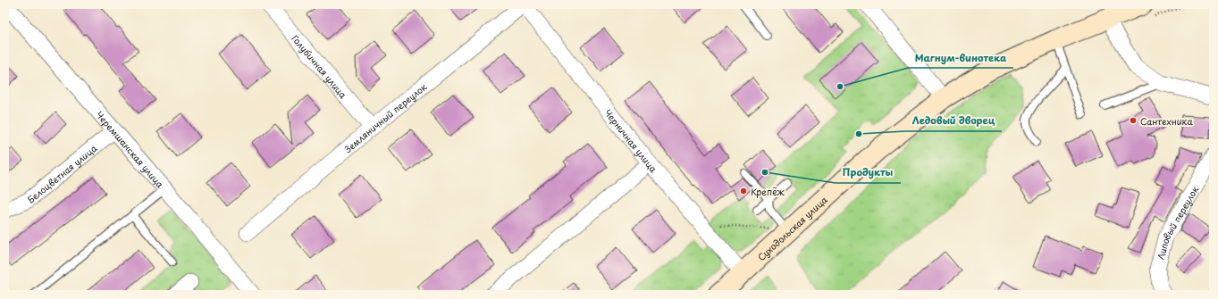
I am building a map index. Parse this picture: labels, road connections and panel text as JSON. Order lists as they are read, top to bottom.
{
  "streets": {
    "main road": ["Суходольская улица"],
    "street": [
      "Голубичная улица",
      "Земляничный переулок",
      "Черничная улица",
      "Черемшанская улица",
      "Белоцветная улица",
      "Липовый переулок"
    ]
  },
  "crossings": [
    ["Голубичная улица", "Земляничный переулок"],
    ["Земляничный переулок", "Черничная улица"],
    ["Черничная улица", "Суходольская улица"],
    ["Черемшанская улица", "Белоцветная улица"]
  ],
  "places": [
    "Магнум-винотека",
    "Сантехника",
    "Ледовый дворец",
    "Продукты",
    "Крепёж"
  ]
}
